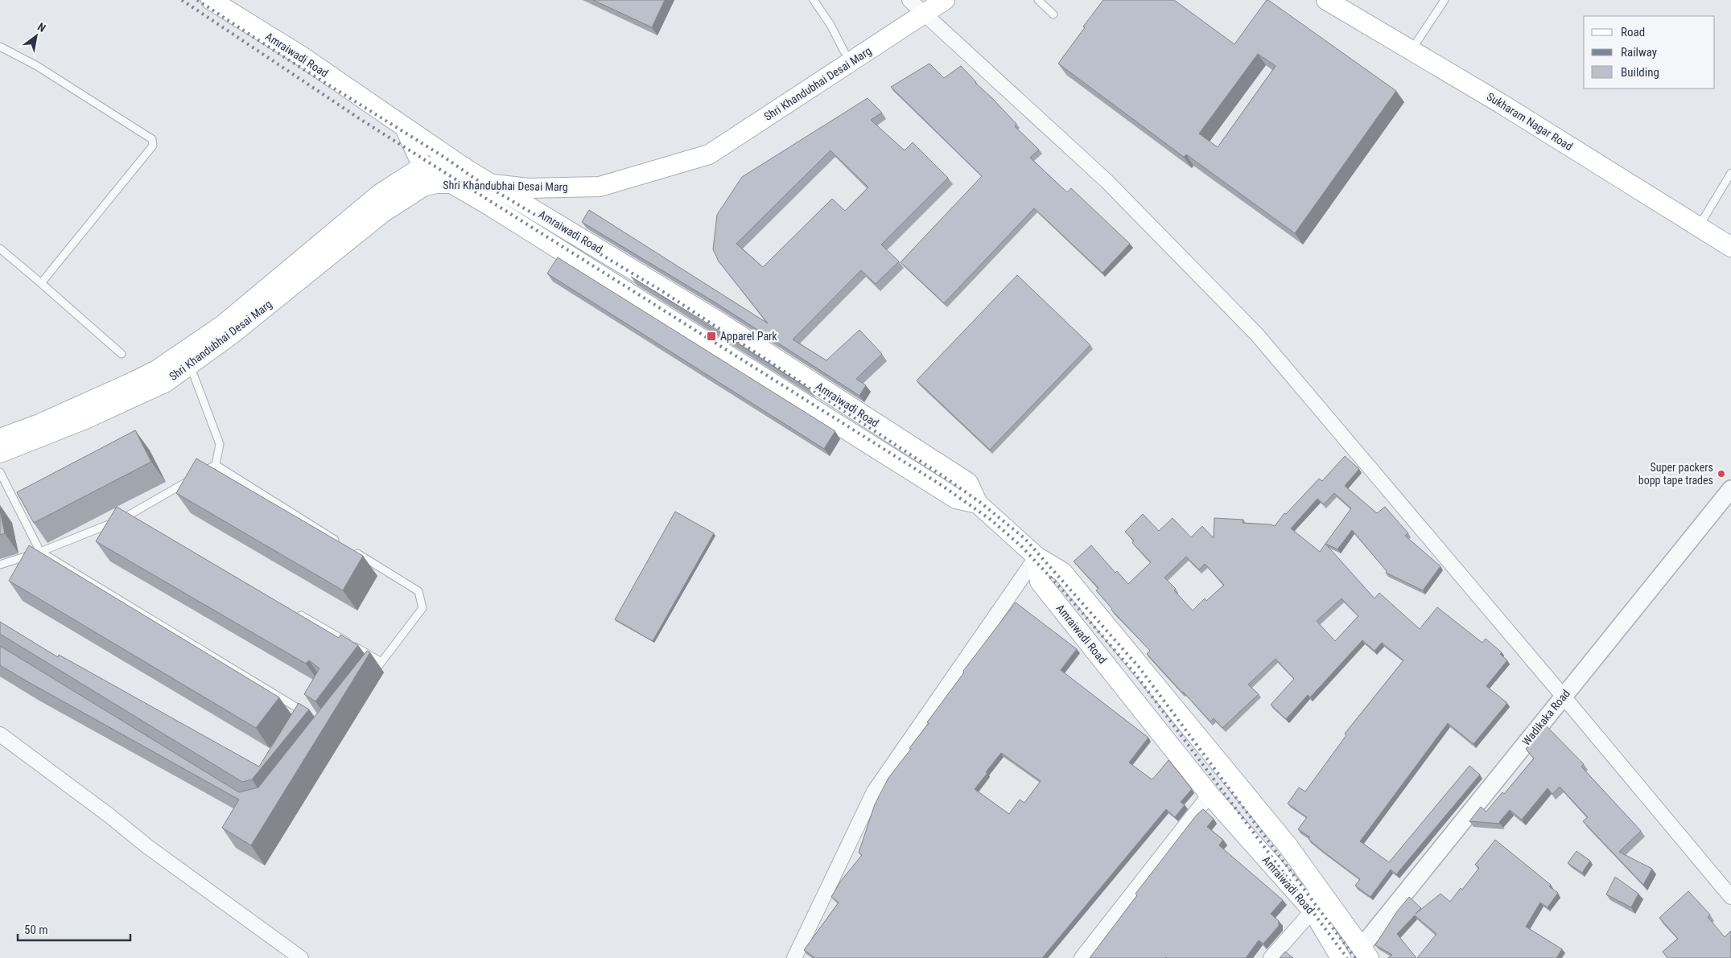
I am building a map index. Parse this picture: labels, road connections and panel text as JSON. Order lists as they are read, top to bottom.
{
  "streets": {
    "main road": ["Amraiwadi Road", "Shri Khandubhai Desai Marg", "Sukharam Nagar Road"],
    "street": ["Wadikaka Road"]
  },
  "crossings": [
    ["Amraiwadi Road", "Shri Khandubhai Desai Marg"]
  ],
  "places": {
    "transit": ["Apparel Park"],
    "other": ["Super packers bopp tape trades"]
  },
  "legend": ["Road", "Railway", "Building"],
  "scale_bar": "50 m",
  "north": "top right"
}
